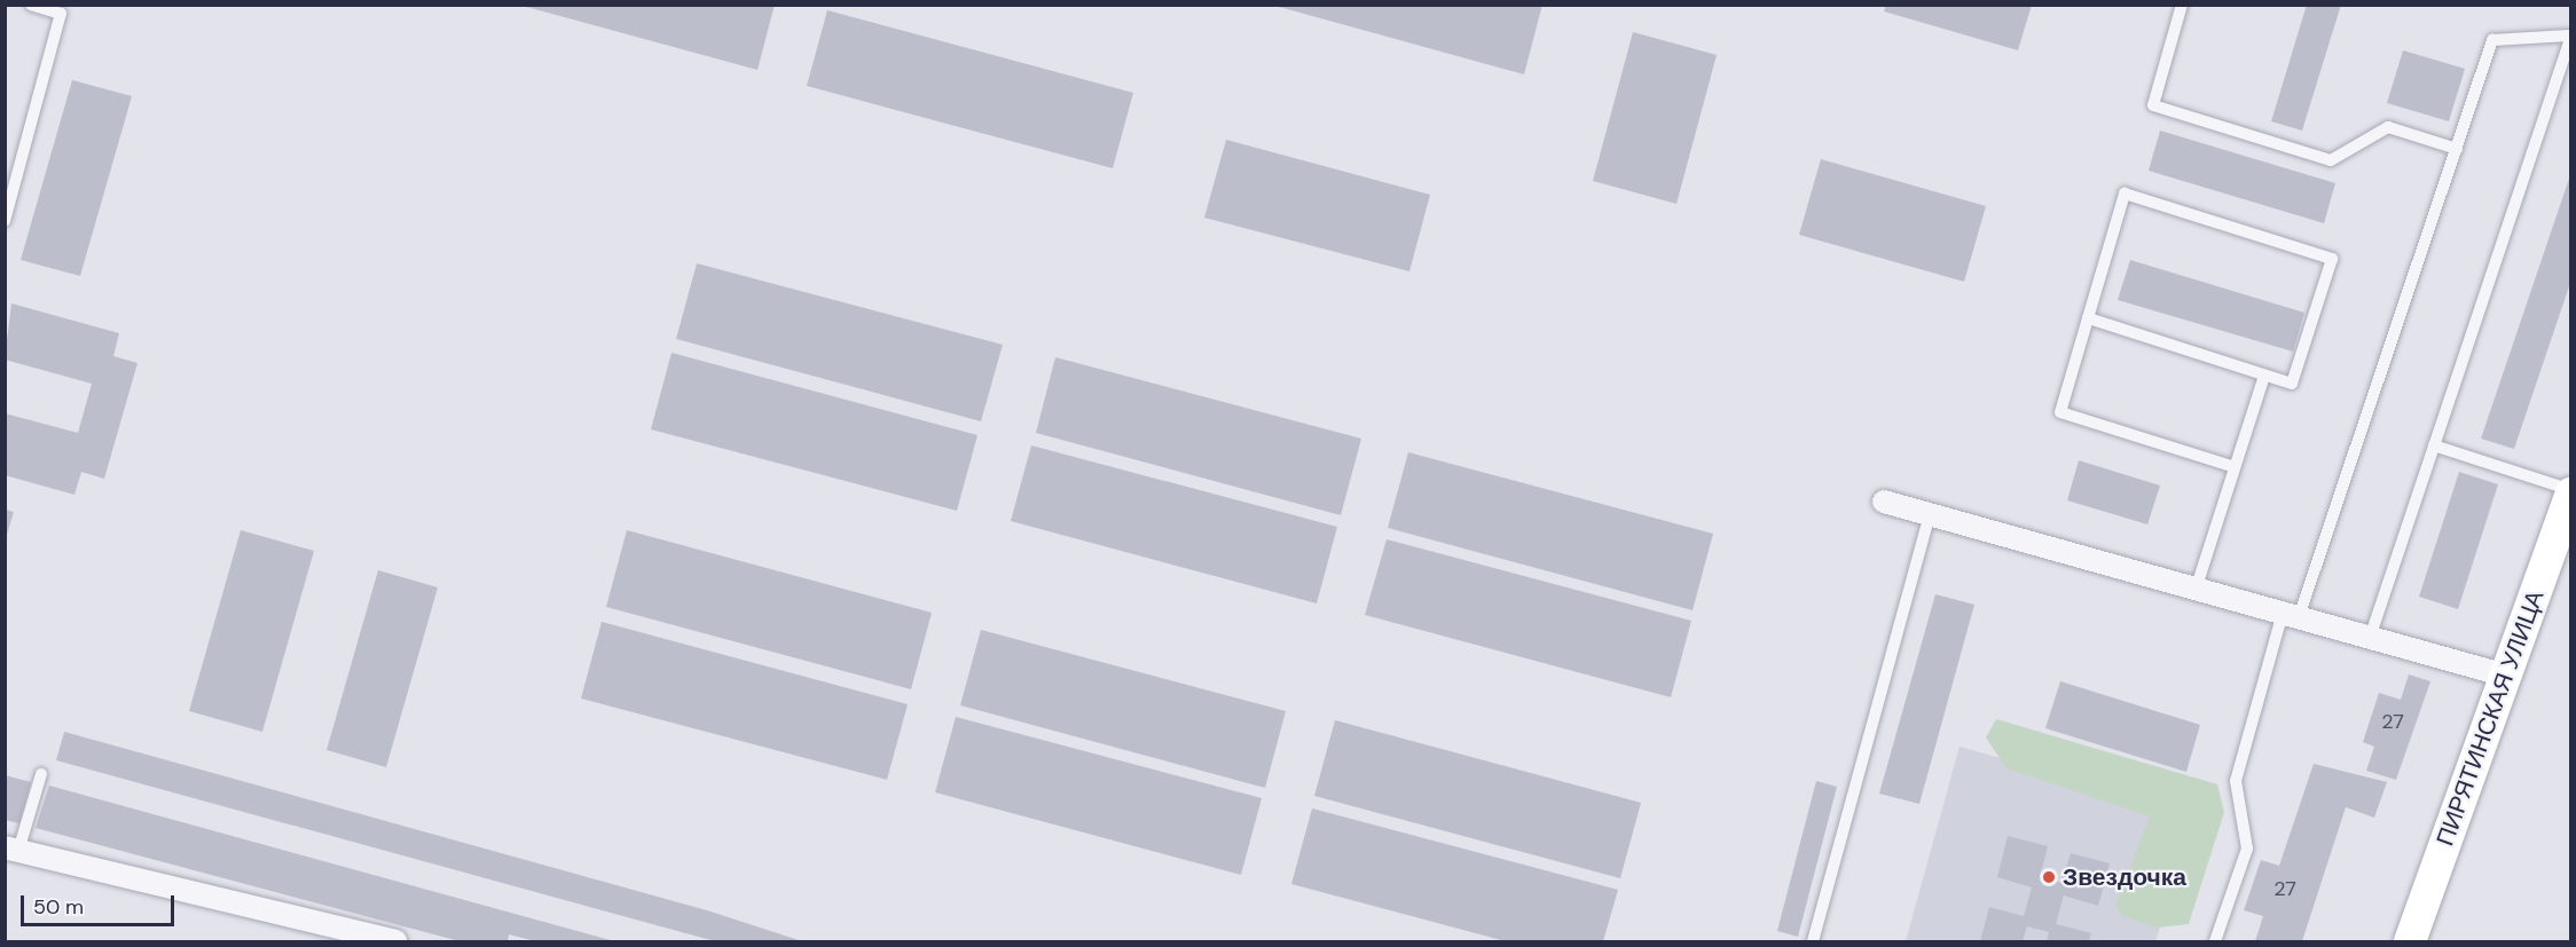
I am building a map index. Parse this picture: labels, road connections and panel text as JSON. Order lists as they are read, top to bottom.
{
  "streets": {
    "street": ["ПИРЯТИНСКАЯ УЛИЦА"]
  },
  "places": ["Звездочка"],
  "house_numbers": ["27", "27"],
  "scale_bar": "50 m"
}
